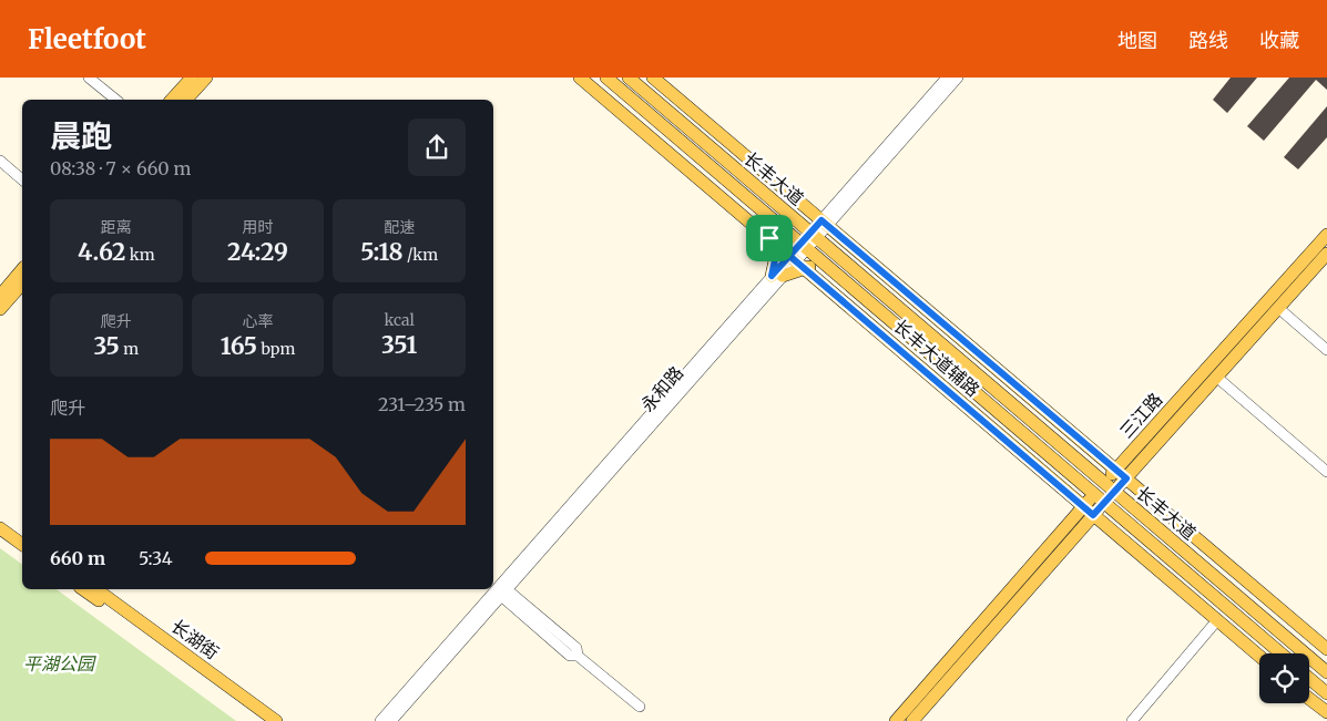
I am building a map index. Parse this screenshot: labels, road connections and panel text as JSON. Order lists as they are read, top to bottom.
{
  "streets": {
    "main road": [
      "长丰大道",
      "长丰大道辅路",
      "三江路",
      "长湖街"
    ],
    "street": ["永和路"]
  },
  "crossings": [
    ["长丰大道", "永和路"],
    ["长丰大道", "三江路"],
    ["长丰大道辅路", "永和路"],
    ["长丰大道辅路", "三江路"]
  ],
  "parks": ["平湖公园"],
  "page": {
    "header": "Fleetfoot",
    "nav": ["地图", "路线", "收藏"],
    "heading": ["晨跑", "08:38 · 7 × 660 m"],
    "stats": [
      ["距离", "4.62 km"],
      ["用时", "24:29"],
      ["配速", "5:18 /km"],
      ["爬升", "35 m"],
      ["心率", "165 bpm"],
      ["kcal", "351"]
    ],
    "chart": ["爬升", "231–235 m"],
    "list": [
      {
        "name": "660 m",
        "note": "5:34"
      }
    ]
  }
}
